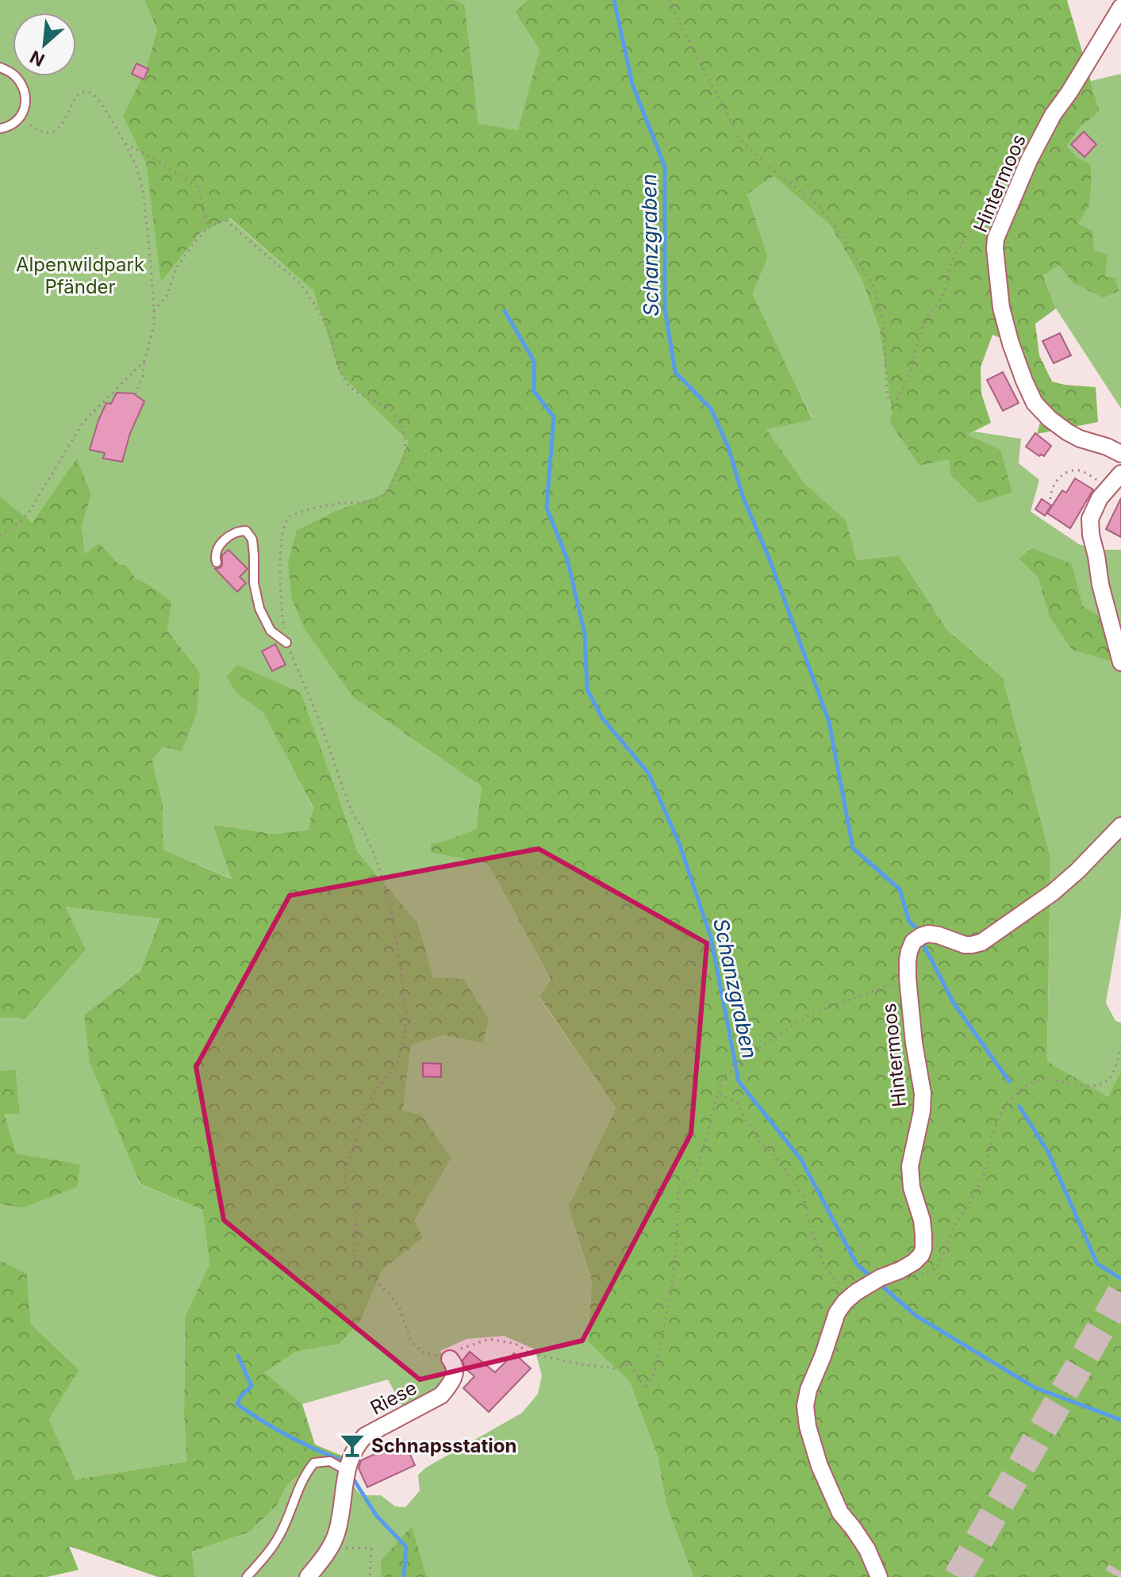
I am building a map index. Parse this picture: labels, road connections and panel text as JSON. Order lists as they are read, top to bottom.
{
  "streets": {
    "street": ["Hintermoos", "Riese"]
  },
  "water": ["Schanzgraben"],
  "parks": ["Alpenwildpark Pfänder"],
  "places": {
    "bar": ["Schnapsstation"]
  },
  "north": "bottom left"
}
